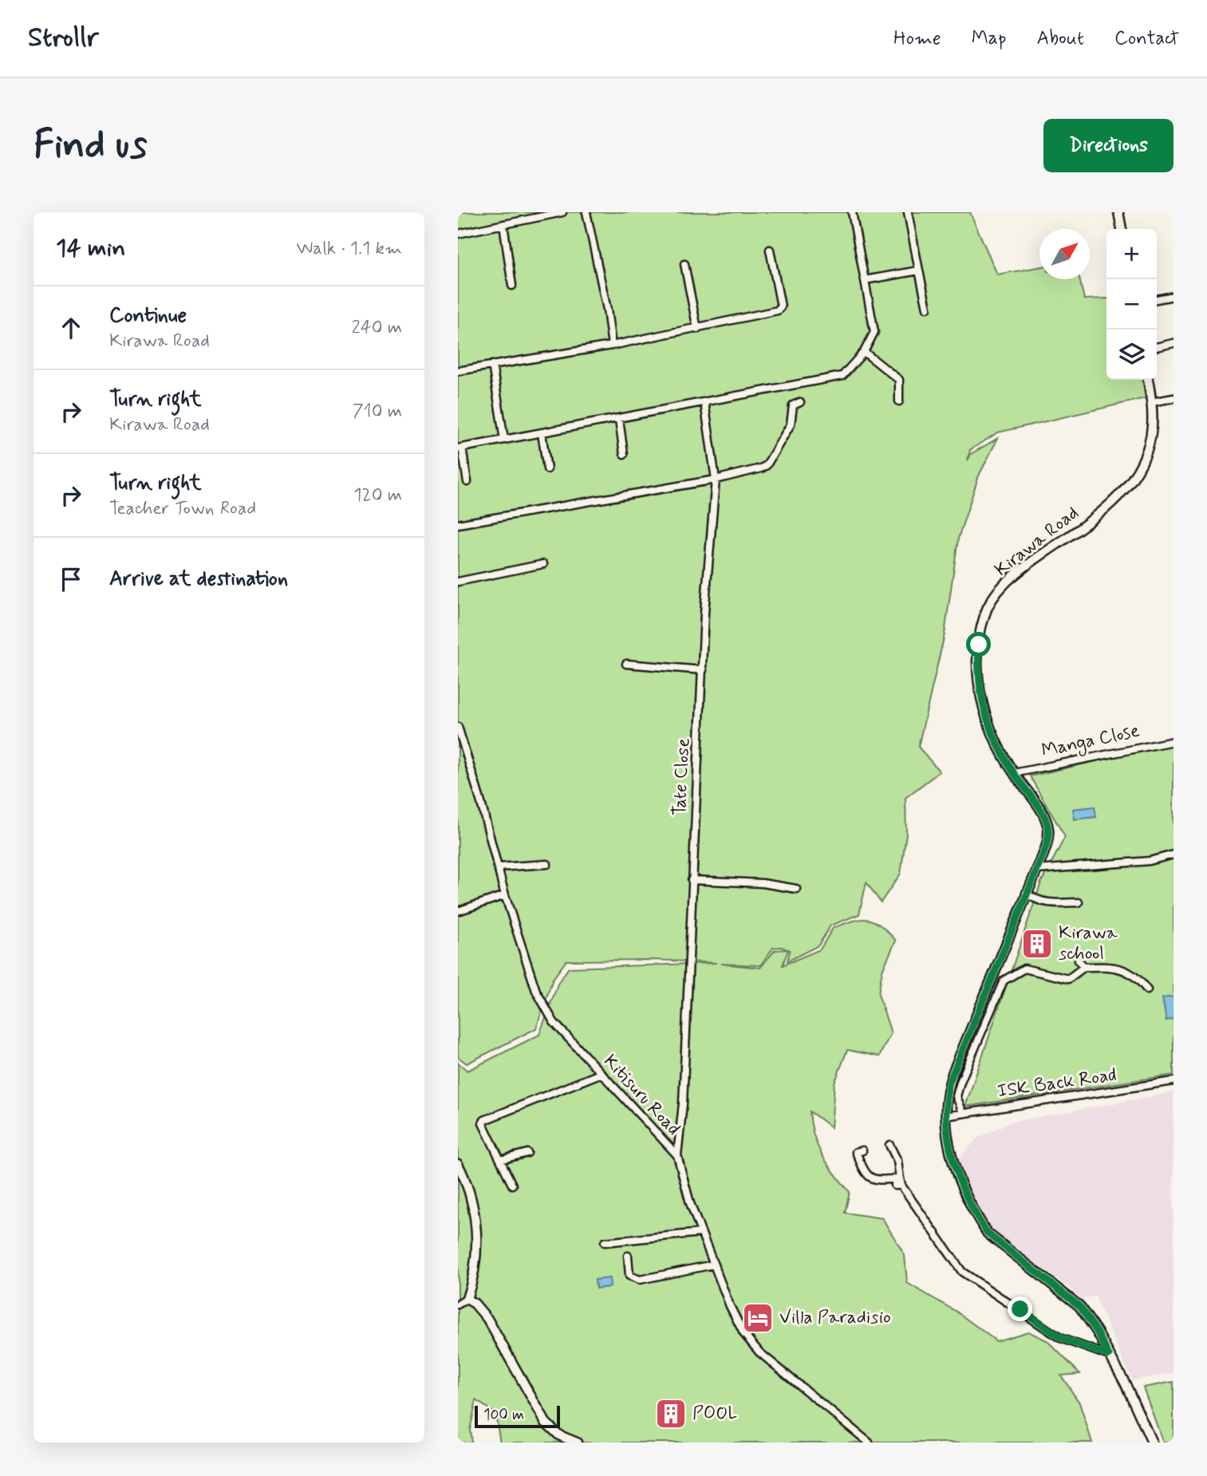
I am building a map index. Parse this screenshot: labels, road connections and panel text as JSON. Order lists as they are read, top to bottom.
{
  "streets": {
    "main road": ["Kirawa Road"],
    "street": [
      "Manga Close",
      "Tate Close",
      "ISK Back Road",
      "Kitisuru Road"
    ]
  },
  "crossings": [
    ["Kirawa Road", "Manga Close"],
    ["Kirawa Road", "ISK Back Road"],
    ["Tate Close", "Kitisuru Road"]
  ],
  "places": {
    "building": ["Kirawa school", "POOL"],
    "hotel": ["Villa Paradisio"]
  },
  "scale_bar": "100 m",
  "north": "top right",
  "page": {
    "header": "Strollr",
    "nav": [
      "Home",
      "Map",
      "About",
      "Contact"
    ],
    "buttons": "Directions",
    "title": "Find us",
    "heading": ["14 min", "Walk · 1.1 km"],
    "map_buttons": ["+", "−"],
    "list": [
      ["Continue", "Kirawa Road", "240 m"],
      ["Turn right", "Kirawa Road", "710 m"],
      ["Turn right", "Teacher Town Road", "120 m"],
      "Arrive at destination"
    ],
    "scale": "100 m"
  }
}
